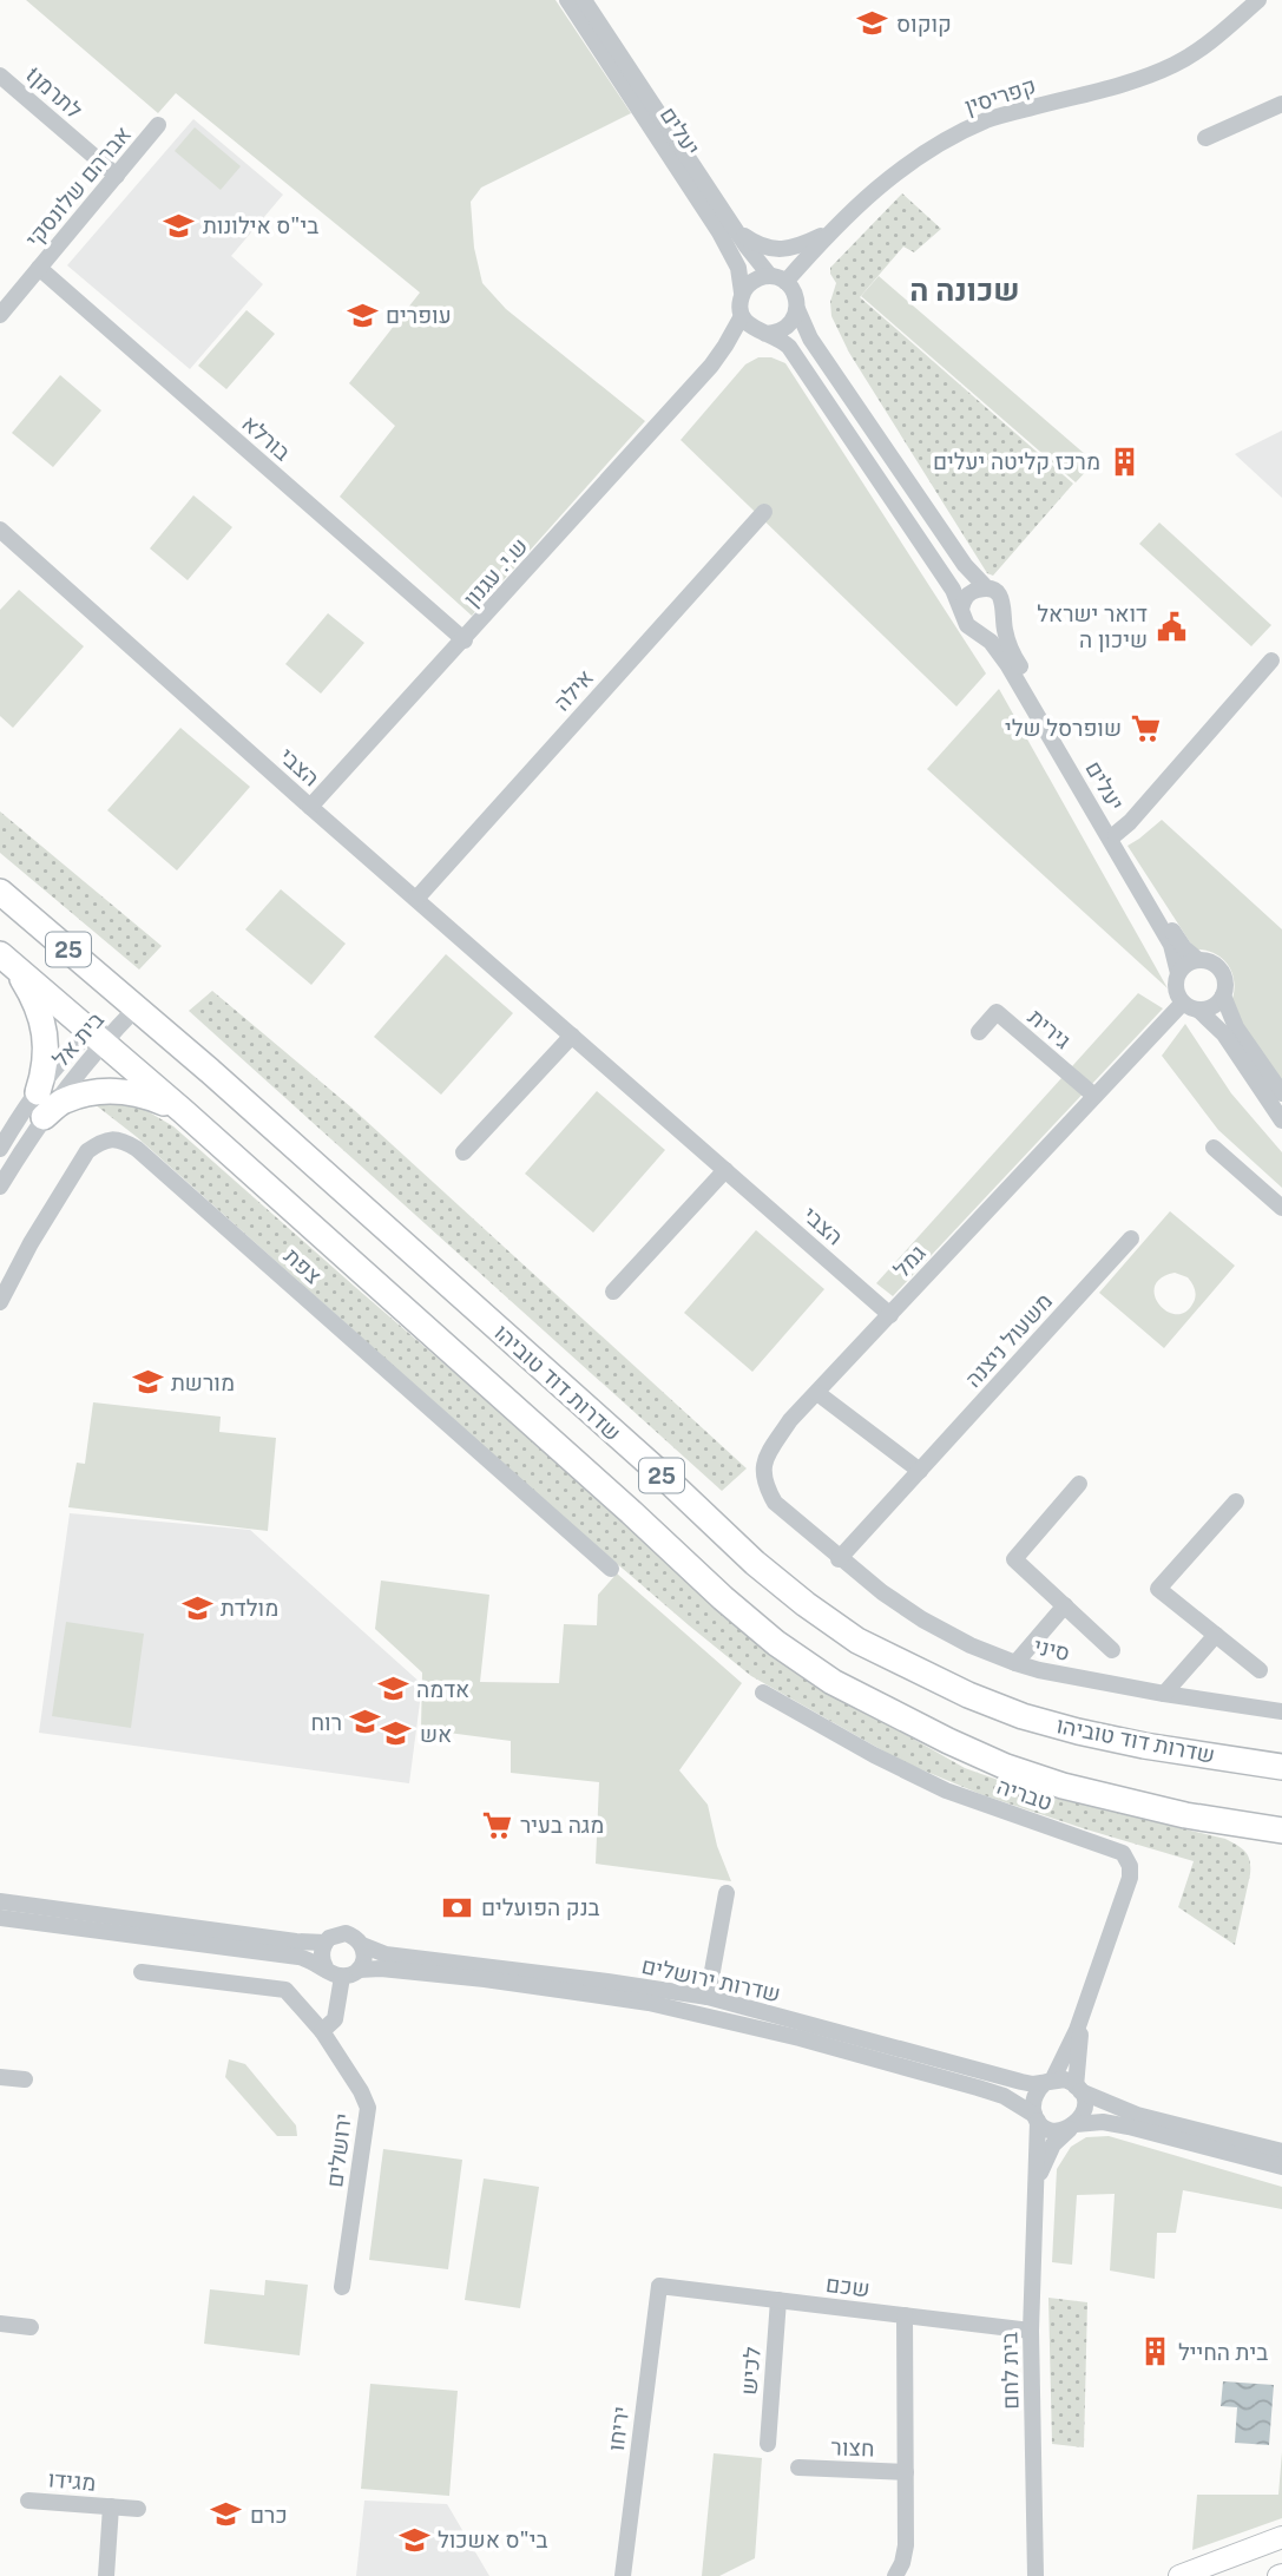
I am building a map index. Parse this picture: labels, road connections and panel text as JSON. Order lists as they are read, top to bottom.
{
  "streets": {
    "highway": ["25", "שדרות דוד טוביהו"],
    "street": [
      "tלתרמן",
      "קפריסין",
      "יעלים",
      "אברהם שלונסקי",
      "בורלא",
      "ש.י. עגנון",
      "אילה",
      "הצבי",
      "גירית",
      "בית אל",
      "גמל",
      "צפת",
      "משעול ניצנה",
      "סיני",
      "טבריה",
      "שדרות ירושלים",
      "ירושלים",
      "שכם",
      "לכיש",
      "בית לחם",
      "יריחו",
      "חצור",
      "מגידו"
    ]
  },
  "crossings": [
    ["tלתרמן", "אברהם שלונסקי"],
    ["קפריסין", "יעלים"],
    ["קפריסין", "ש.י. עגנון"],
    ["יעלים", "ש.י. עגנון"],
    ["יעלים", "גמל"],
    ["אברהם שלונסקי", "בורלא"],
    ["בורלא", "ש.י. עגנון"],
    ["ש.י. עגנון", "הצבי"],
    ["אילה", "הצבי"],
    ["הצבי", "גמל"],
    ["25", "בית אל"],
    ["גירית", "גמל"],
    ["בית אל", "שדרות דוד טוביהו"],
    ["גמל", "משעול ניצנה"],
    ["גמל", "סיני"],
    ["משעול ניצנה", "סיני"],
    ["טבריה", "שדרות ירושלים"],
    ["טבריה", "בית לחם"],
    ["שדרות ירושלים", "בית לחם"],
    ["שכם", "לכיש"],
    ["שכם", "בית לחם"],
    ["שכם", "יריחו"]
  ],
  "districts": ["שכונה ה"],
  "places": {
    "school or university": [
      "קוקוס",
      "בי\"ס אילונות",
      "עופרים",
      "מורשת",
      "מולדת",
      "אדמה",
      "רוח",
      "אש",
      "כרם",
      "בי\"ס אשכול"
    ],
    "building": ["מרכז קליטה יעלים", "בית החייל"],
    "public building": ["דואר ישראל שיכון ה"],
    "supermarket": ["שופרסל שלי", "מגה בעיר"],
    "bank": ["בנק הפועלים"]
  }
}
